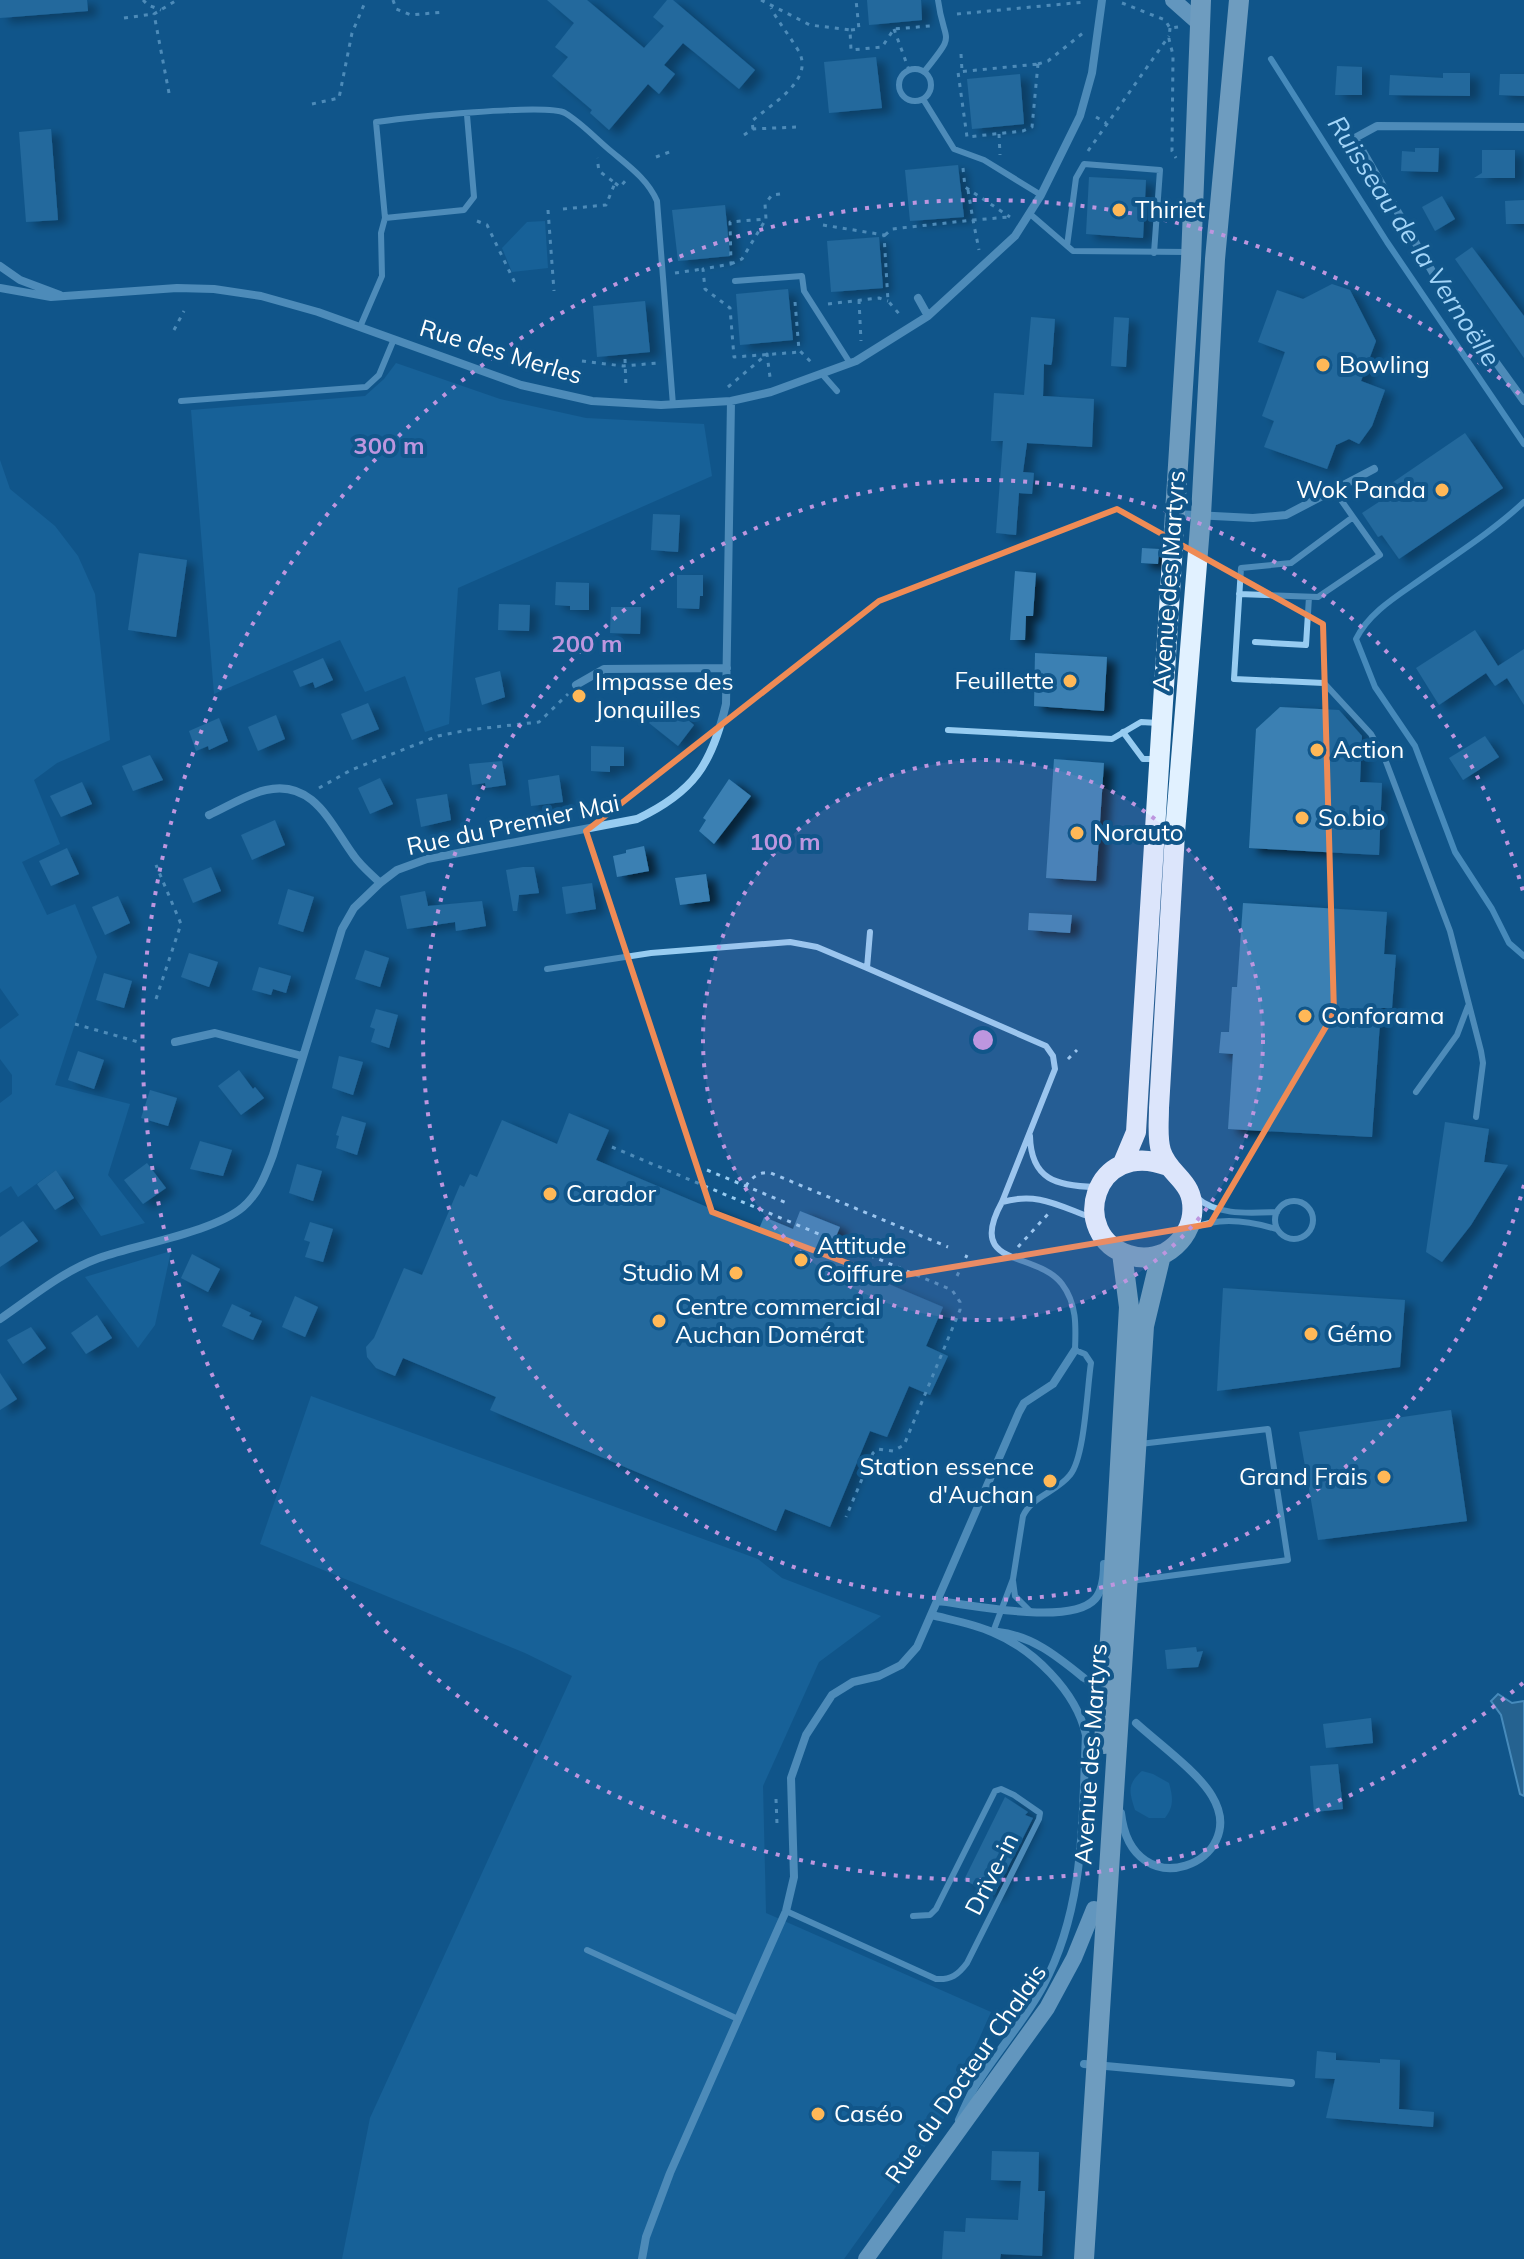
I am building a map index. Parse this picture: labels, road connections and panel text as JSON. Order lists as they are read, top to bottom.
{
  "streets": {
    "main road": ["Avenue des Martyrs", "Rue du Docteur Chalais"],
    "street": ["Rue des Merles", "Rue du Premier Mai"],
    "lane": ["Drive-in"]
  },
  "crossings": [
    ["Rue des Merles", "Rue du Premier Mai"],
    ["Avenue des Martyrs", "Rue du Docteur Chalais"]
  ],
  "water": ["Ruisseau de la Vernoëlle"],
  "places": [
    "Thiriet",
    "Bowling",
    "Wok Panda",
    "Feuillette",
    "Impasse des Jonquilles",
    "Action",
    "So.bio",
    "Norauto",
    "Conforama",
    "Carador",
    "Attitude Coiffure",
    "Studio M",
    "Centre commercial Auchan Domérat",
    "Gémo",
    "Grand Frais",
    "Station essence d'Auchan",
    "Caséo"
  ],
  "rings": ["300 m", "200 m", "100 m"]
}
